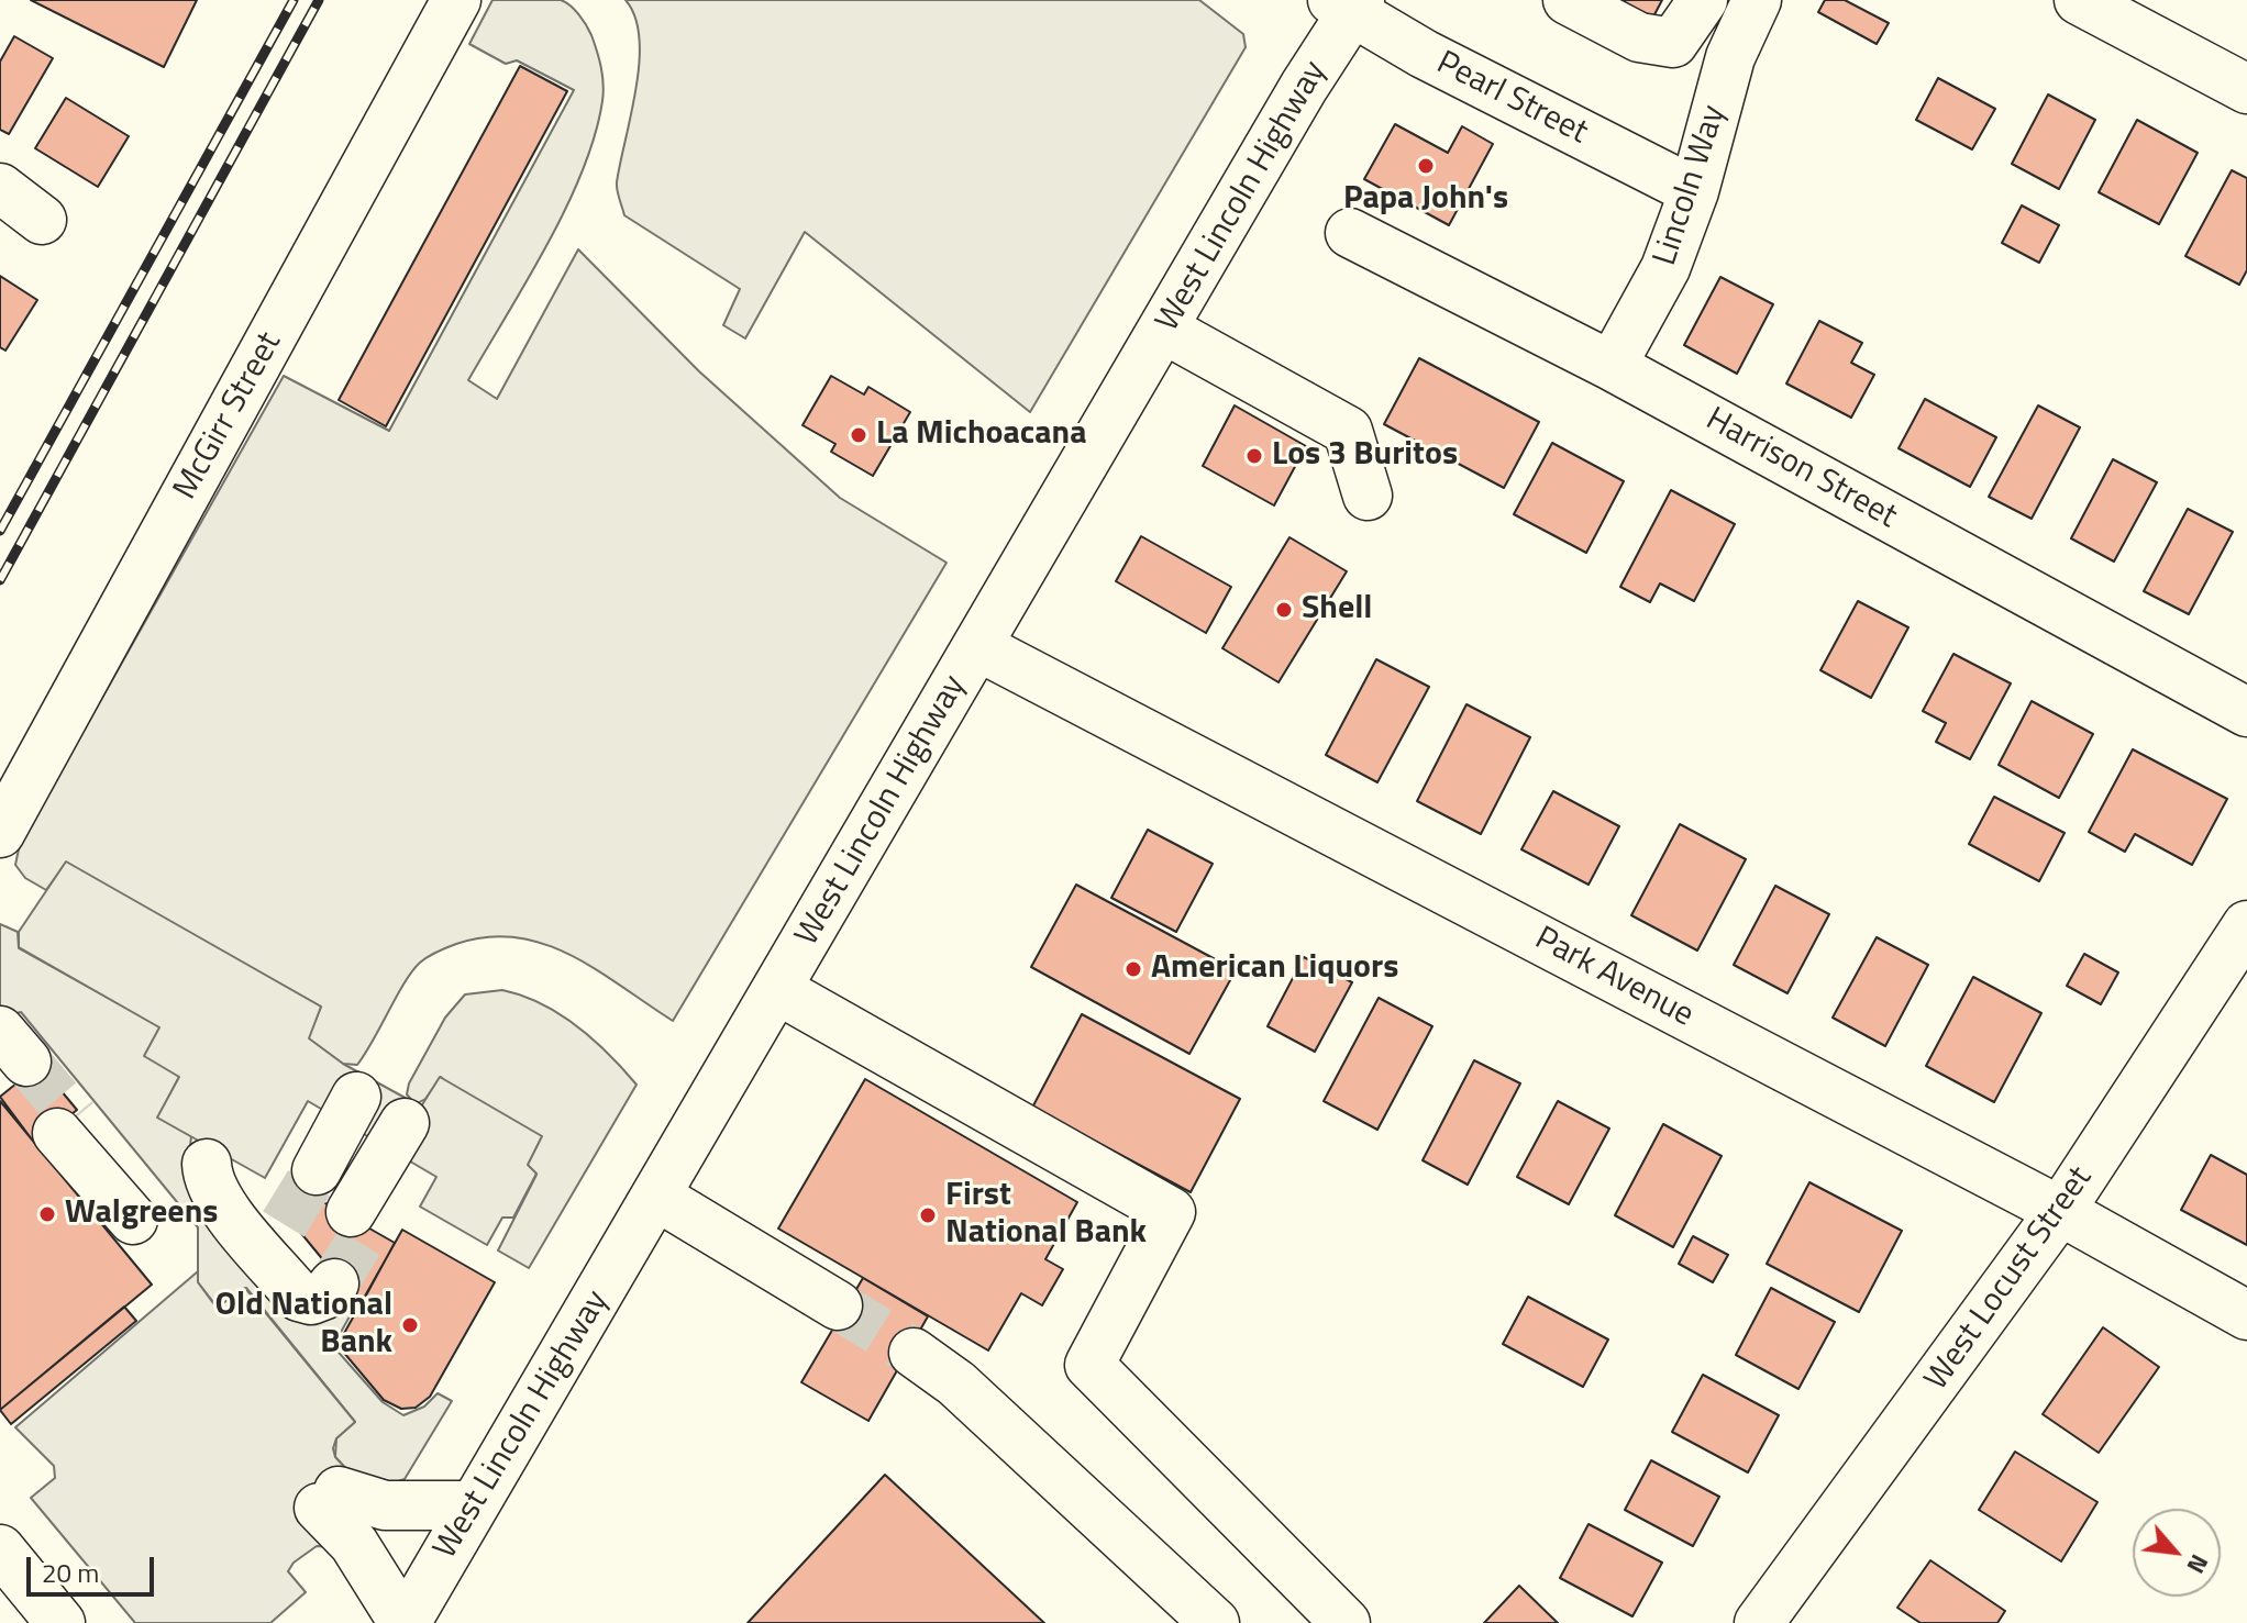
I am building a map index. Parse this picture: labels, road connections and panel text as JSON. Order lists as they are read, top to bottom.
{
  "streets": {
    "street": [
      "Pearl Street",
      "Lincoln Way",
      "West Lincoln Highway",
      "McGirr Street",
      "Harrison Street",
      "Park Avenue",
      "West Locust Street"
    ]
  },
  "crossings": [
    ["Pearl Street", "Lincoln Way"],
    ["Pearl Street", "West Lincoln Highway"],
    ["Lincoln Way", "Harrison Street"],
    ["West Lincoln Highway", "Park Avenue"],
    ["Park Avenue", "West Locust Street"]
  ],
  "places": [
    "Papa John's",
    "La Michoacana",
    "Los 3 Buritos",
    "Shell",
    "American Liquors",
    "Walgreens",
    "First National Bank",
    "Old National Bank"
  ],
  "scale_bar": "20 m",
  "north": "bottom right"
}
